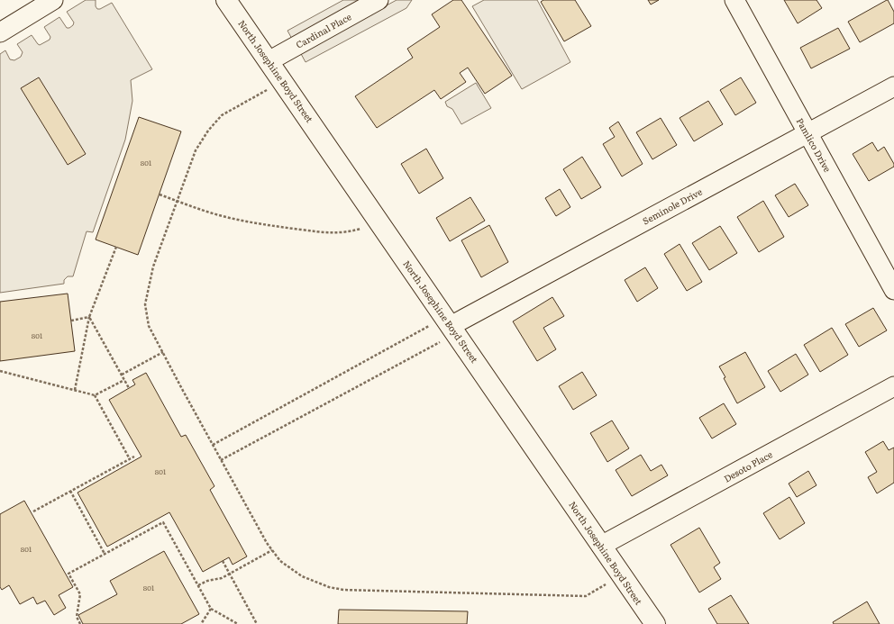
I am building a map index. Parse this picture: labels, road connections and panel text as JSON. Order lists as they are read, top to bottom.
{
  "streets": {
    "main road": ["North Josephine Boyd Street"],
    "street": [
      "Cardinal Place",
      "Pamlico Drive",
      "Seminole Drive",
      "Desoto Place"
    ]
  },
  "crossings": [
    ["Cardinal Place", "North Josephine Boyd Street"],
    ["North Josephine Boyd Street", "Seminole Drive"],
    ["North Josephine Boyd Street", "Desoto Place"],
    ["Pamlico Drive", "Seminole Drive"]
  ],
  "house_numbers": [
    "801",
    "801",
    "801",
    "801",
    "801"
  ]
}
